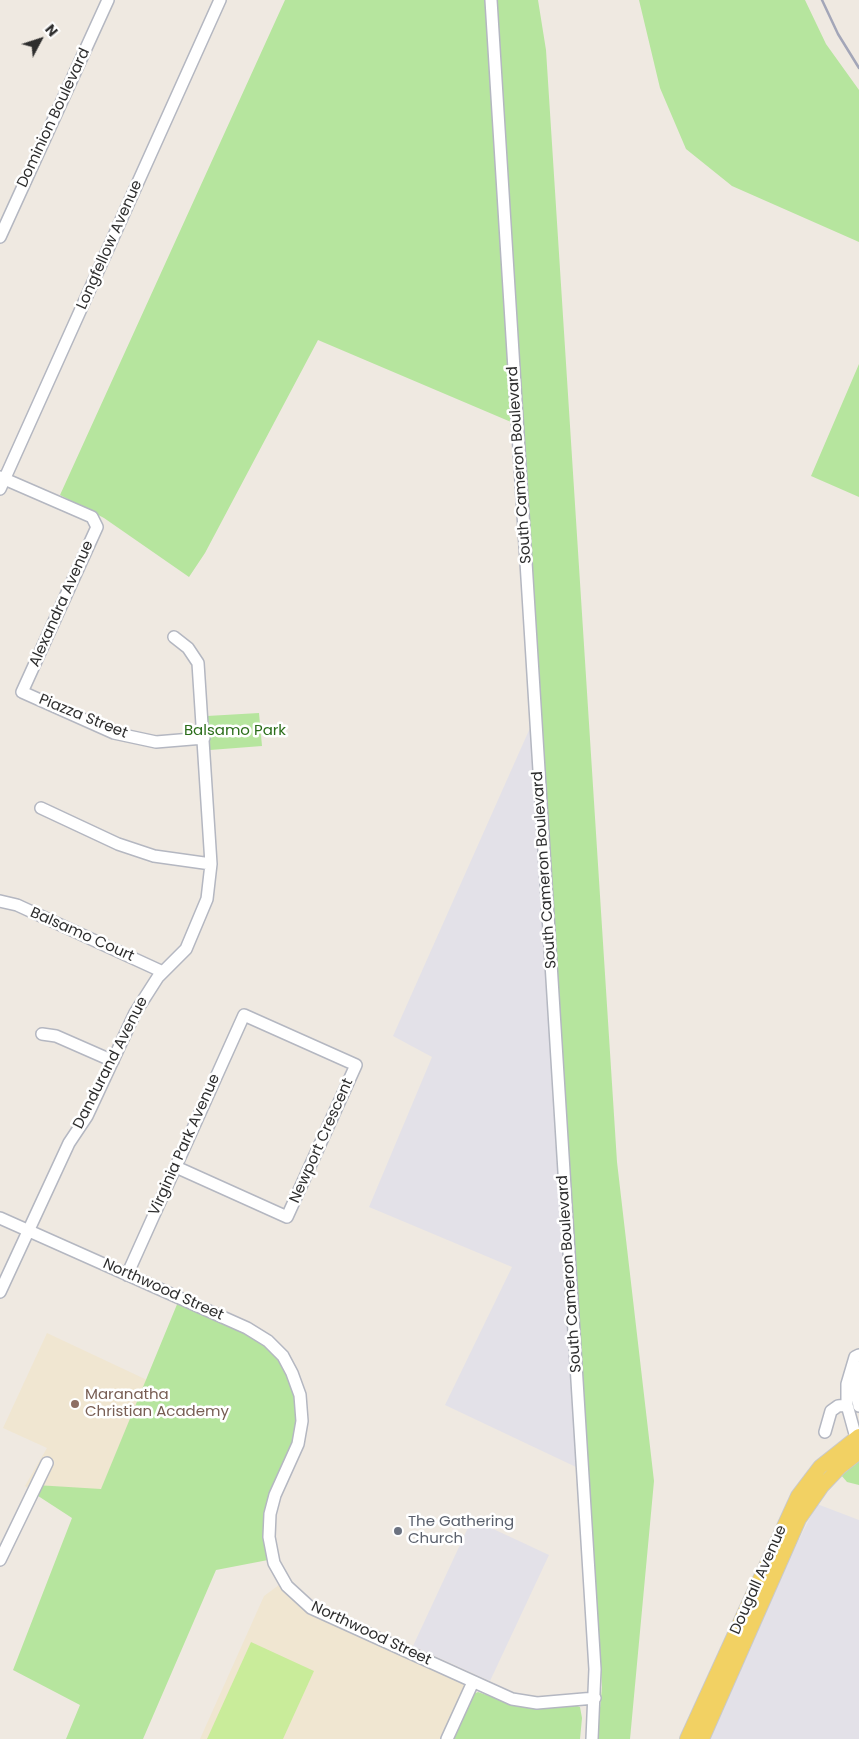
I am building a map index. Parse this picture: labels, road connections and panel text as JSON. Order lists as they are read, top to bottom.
{
  "streets": {
    "main road": ["Dougall Avenue"],
    "street": [
      "Dominion Boulevard",
      "Longfellow Avenue",
      "South Cameron Boulevard",
      "Alexandra Avenue",
      "Piazza Street",
      "Balsamo Court",
      "Dandurand Avenue",
      "Newport Crescent",
      "Virginia Park Avenue",
      "Northwood Street"
    ]
  },
  "crossings": [
    ["Longfellow Avenue", "Alexandra Avenue"],
    ["South Cameron Boulevard", "Northwood Street"],
    ["Alexandra Avenue", "Piazza Street"],
    ["Piazza Street", "Dandurand Avenue"],
    ["Balsamo Court", "Dandurand Avenue"],
    ["Dandurand Avenue", "Northwood Street"],
    ["Newport Crescent", "Virginia Park Avenue"],
    ["Virginia Park Avenue", "Northwood Street"]
  ],
  "parks": ["Balsamo Park"],
  "places": ["Maranatha Christian Academy", "The Gathering Church"],
  "north": "top right"
}
